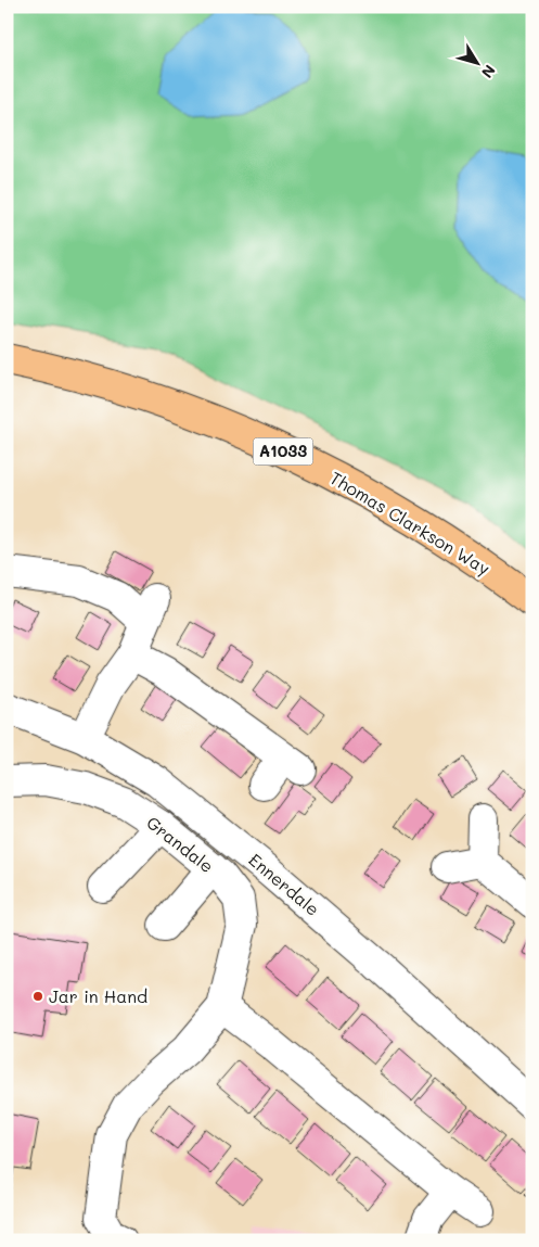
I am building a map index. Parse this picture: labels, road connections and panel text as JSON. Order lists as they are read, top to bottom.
{
  "streets": {
    "highway": ["A1033", "Thomas Clarkson Way"],
    "street": ["Grandale", "Ennerdale"]
  },
  "places": ["Jar in Hand"],
  "north": "bottom right"
}
